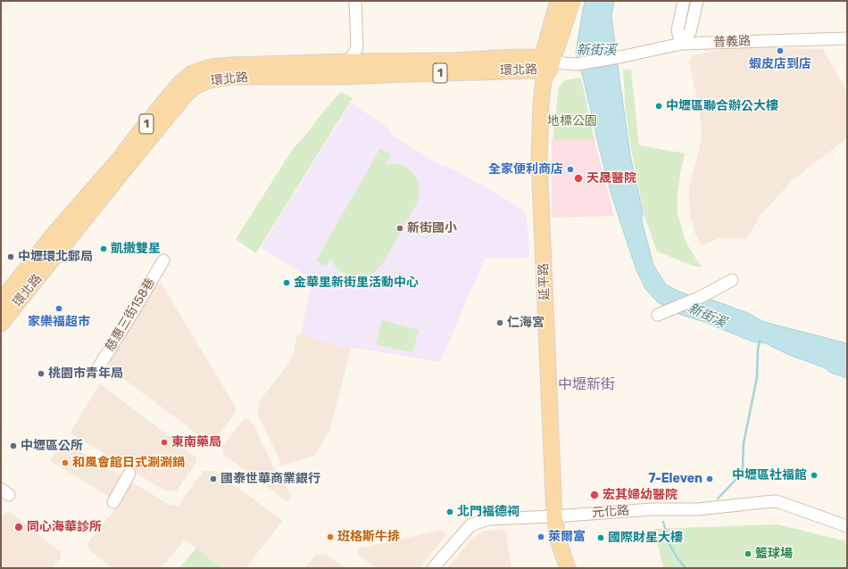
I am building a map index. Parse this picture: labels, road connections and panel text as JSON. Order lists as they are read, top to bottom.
{
  "streets": {
    "main road": ["環北路", "1", "延平路"],
    "street": ["普義路", "慈惠三街158巷", "元化路"]
  },
  "crossings": [
    ["普義路", "環北路"],
    ["普義路", "延平路"],
    ["環北路", "延平路"],
    ["延平路", "元化路"]
  ],
  "districts": ["中壢新街"],
  "water": ["新街溪"],
  "parks": ["地標公園"],
  "places": [
    "蝦皮店到店",
    "中壢區聯合辦公大樓",
    "全家便利商店",
    "天晟醫院",
    "新街國小",
    "凱撒雙星",
    "中壢環北郵局",
    "金華里新街里活動中心",
    "家樂福超市",
    "仁海宮",
    "桃園市青年局",
    "東南藥局",
    "中壢區公所",
    "和風會館日式涮涮鍋",
    "中壢區社福館",
    "國泰世華商業銀行",
    "7-Eleven",
    "宏其婦幼醫院",
    "北門福德祠",
    "同心海華診所",
    "班格斯牛排",
    "萊爾富",
    "國際財星大樓",
    "籃球場"
  ]
}
